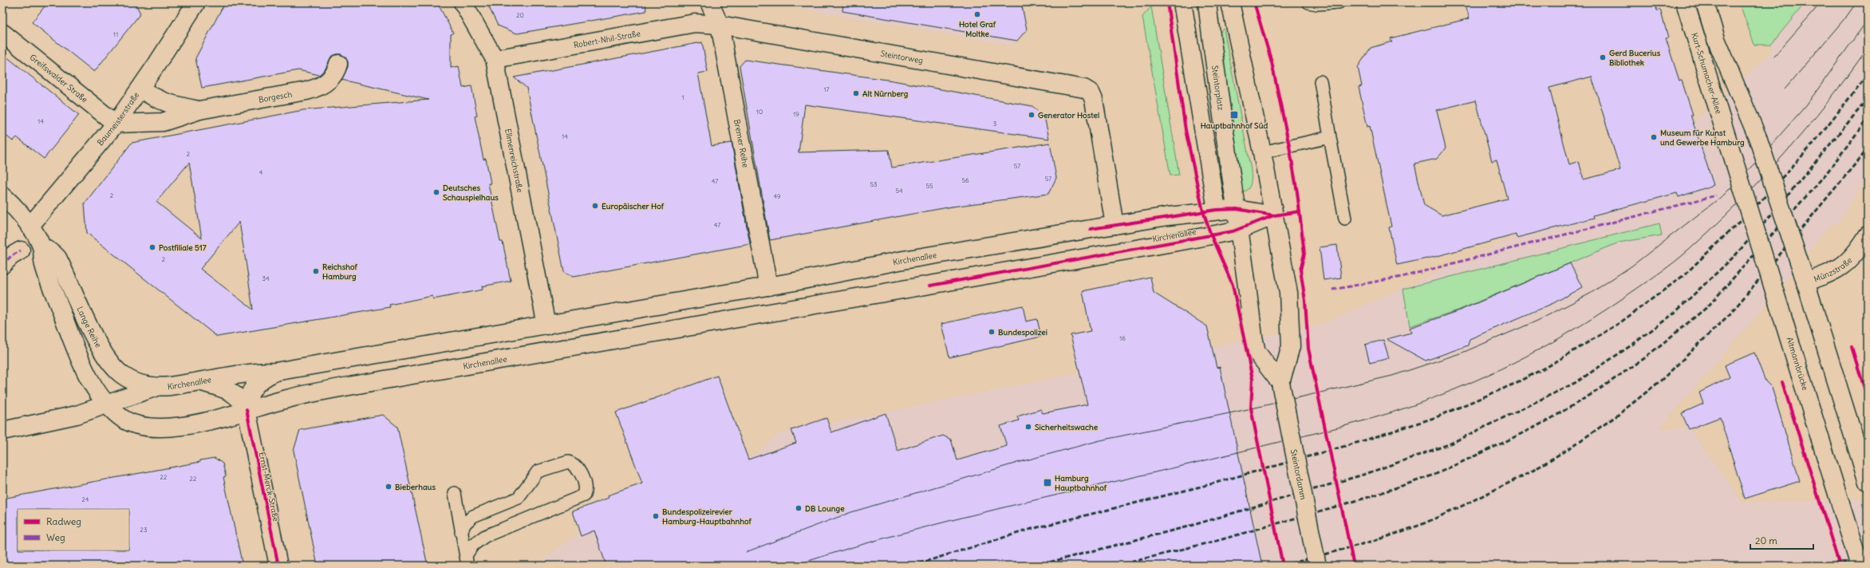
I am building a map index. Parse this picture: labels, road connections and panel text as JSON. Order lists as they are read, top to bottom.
{
  "streets": {
    "street": [
      "Robert-Nhil-Straße",
      "Steintorweg",
      "Kurt-Schumacher-Allee",
      "Greifswalder Straße",
      "Steintorplatz",
      "Borgesch",
      "Baumeisterstraße",
      "Bremer Reihe",
      "Ellmenreichstraße",
      "Kirchenallee",
      "Münzstraße",
      "Lange Reihe",
      "Altmannbrücke",
      "Steintordamm",
      "Ernst-Merck-Straße"
    ]
  },
  "crossings": [
    ["Robert-Nhil-Straße", "Steintorweg"],
    ["Robert-Nhil-Straße", "Bremer Reihe"],
    ["Robert-Nhil-Straße", "Ellmenreichstraße"],
    ["Steintorweg", "Bremer Reihe"],
    ["Steintorweg", "Kirchenallee"],
    ["Kurt-Schumacher-Allee", "Altmannbrücke"],
    ["Greifswalder Straße", "Borgesch"],
    ["Greifswalder Straße", "Baumeisterstraße"],
    ["Steintorplatz", "Kirchenallee"],
    ["Steintorplatz", "Steintordamm"],
    ["Borgesch", "Baumeisterstraße"],
    ["Baumeisterstraße", "Lange Reihe"],
    ["Bremer Reihe", "Kirchenallee"],
    ["Ellmenreichstraße", "Kirchenallee"],
    ["Kirchenallee", "Lange Reihe"],
    ["Kirchenallee", "Steintordamm"],
    ["Kirchenallee", "Ernst-Merck-Straße"]
  ],
  "places": {
    "other": [
      "Hotel Graf Moltke",
      "Gerd Bucerius Bibliothek",
      "Alt Nürnberg",
      "Generator Hostel",
      "Museum für Kunst und Gewerbe Hamburg",
      "Deutsches Schauspielhaus",
      "Europäischer Hof",
      "Postfiliale 517",
      "Reichshof Hamburg",
      "Bundespolizei",
      "Sicherheitswache",
      "Bieberhaus",
      "DB Lounge",
      "Bundespolizeirevier Hamburg-Hauptbahnhof"
    ],
    "transit": ["Hauptbahnhof Süd", "Hamburg Hauptbahnhof"]
  },
  "house_numbers": [
    "20",
    "11",
    "17",
    "1",
    "10",
    "19",
    "14",
    "3",
    "14",
    "2",
    "57",
    "4",
    "57",
    "56",
    "47",
    "53",
    "55",
    "54",
    "2",
    "49",
    "47",
    "2",
    "34",
    "16",
    "22",
    "22",
    "24",
    "23"
  ],
  "legend": ["Radweg", "Weg"],
  "scale_bar": "20 m"
}
